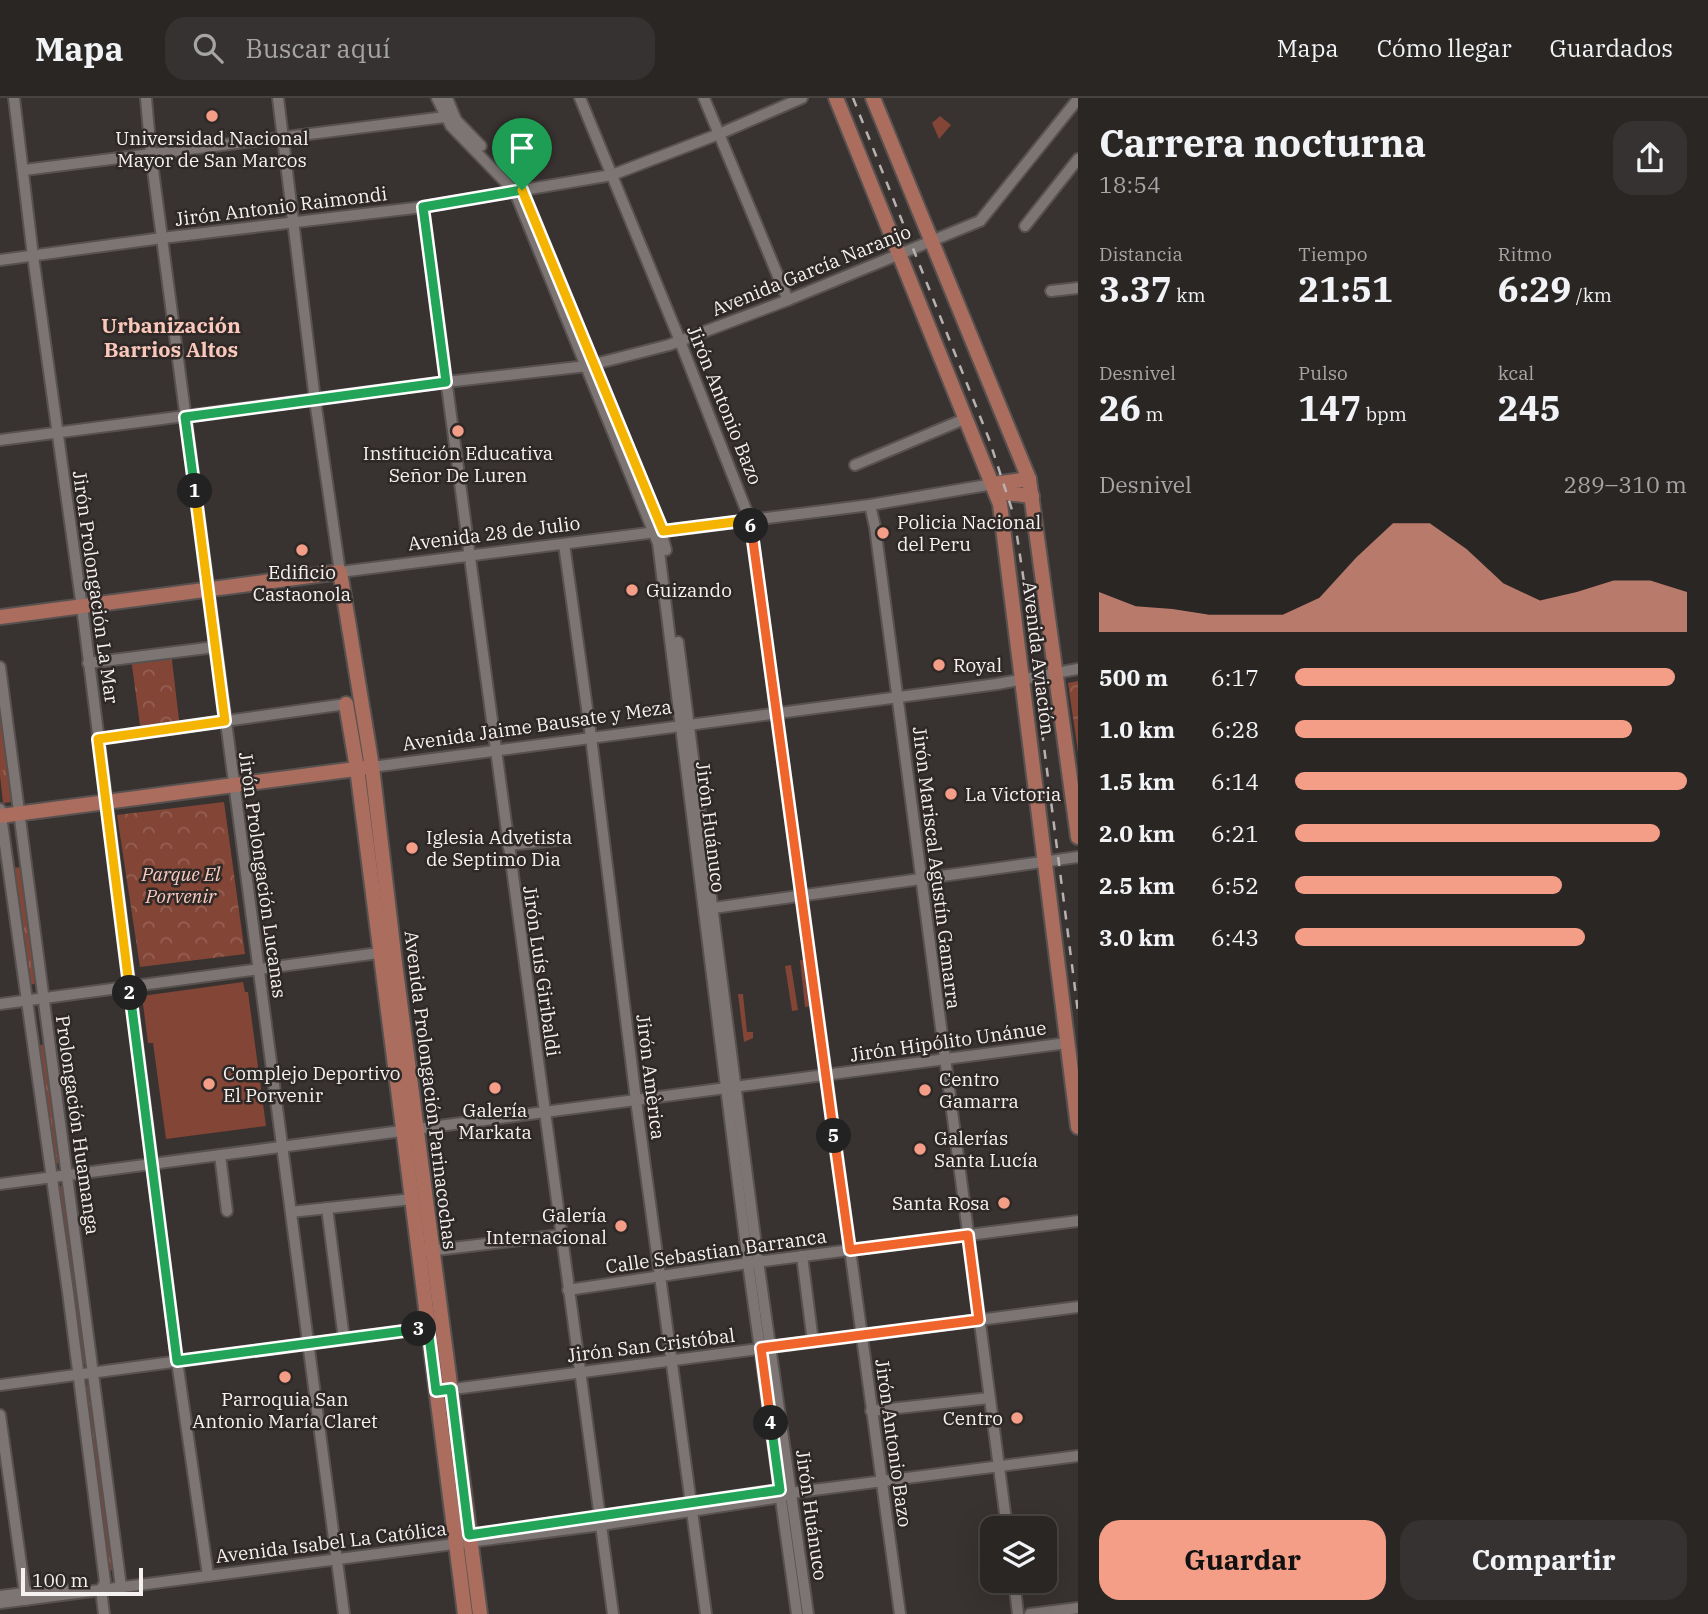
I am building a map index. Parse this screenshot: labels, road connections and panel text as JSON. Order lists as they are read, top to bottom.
{
  "streets": {
    "main road": [
      "Avenida 28 de Julio",
      "Avenida Aviación",
      "Avenida Jaime Bausate y Meza",
      "Avenida Prolongación Parinacochas"
    ],
    "street": [
      "Jirón Antonio Raimondi",
      "Avenida García Naranjo",
      "Jirón Antonio Bazo",
      "Jirón Prolongación La Mar",
      "Jirón Huánuco",
      "Jirón Mariscal Agustín Gamarra",
      "Jirón Prolongación Lucanas",
      "Jirón Luís Giribaldi",
      "Jirón Hipólito Unánue",
      "Jirón Amèrica",
      "Prolongación Huamanga",
      "Calle Sebastian Barranca",
      "Jirón San Cristóbal",
      "Avenida Isabel La Católica"
    ]
  },
  "crossings": [
    ["Jirón Antonio Raimondi", "Jirón Antonio Bazo"],
    ["Jirón Antonio Raimondi", "Jirón Prolongación La Mar"],
    ["Jirón Antonio Raimondi", "Jirón Huánuco"],
    ["Jirón Antonio Raimondi", "Jirón Prolongación Lucanas"],
    ["Jirón Antonio Raimondi", "Jirón Luís Giribaldi"],
    ["Avenida García Naranjo", "Jirón Antonio Bazo"],
    ["Avenida García Naranjo", "Jirón Prolongación La Mar"],
    ["Avenida García Naranjo", "Avenida Aviación"],
    ["Avenida García Naranjo", "Jirón Huánuco"],
    ["Avenida García Naranjo", "Jirón Prolongación Lucanas"],
    ["Avenida García Naranjo", "Jirón Luís Giribaldi"],
    ["Jirón Antonio Bazo", "Avenida 28 de Julio"],
    ["Jirón Antonio Bazo", "Avenida Jaime Bausate y Meza"],
    ["Jirón Antonio Bazo", "Jirón Hipólito Unánue"],
    ["Jirón Antonio Bazo", "Calle Sebastian Barranca"],
    ["Jirón Antonio Bazo", "Jirón San Cristóbal"],
    ["Jirón Antonio Bazo", "Avenida Isabel La Católica"],
    ["Avenida 28 de Julio", "Jirón Prolongación La Mar"],
    ["Avenida 28 de Julio", "Avenida Aviación"],
    ["Avenida 28 de Julio", "Jirón Huánuco"],
    ["Avenida 28 de Julio", "Jirón Mariscal Agustín Gamarra"],
    ["Avenida 28 de Julio", "Jirón Prolongación Lucanas"],
    ["Avenida 28 de Julio", "Jirón Luís Giribaldi"],
    ["Avenida 28 de Julio", "Jirón Amèrica"],
    ["Avenida 28 de Julio", "Avenida Prolongación Parinacochas"],
    ["Jirón Prolongación La Mar", "Avenida Jaime Bausate y Meza"],
    ["Jirón Prolongación La Mar", "Jirón Hipólito Unánue"],
    ["Jirón Prolongación La Mar", "Avenida Isabel La Católica"],
    ["Avenida Aviación", "Avenida Jaime Bausate y Meza"],
    ["Avenida Aviación", "Jirón Hipólito Unánue"],
    ["Avenida Jaime Bausate y Meza", "Jirón Huánuco"],
    ["Avenida Jaime Bausate y Meza", "Jirón Mariscal Agustín Gamarra"],
    ["Avenida Jaime Bausate y Meza", "Jirón Prolongación Lucanas"],
    ["Avenida Jaime Bausate y Meza", "Jirón Luís Giribaldi"],
    ["Avenida Jaime Bausate y Meza", "Jirón Amèrica"],
    ["Avenida Jaime Bausate y Meza", "Avenida Prolongación Parinacochas"],
    ["Avenida Jaime Bausate y Meza", "Prolongación Huamanga"],
    ["Jirón Huánuco", "Jirón Hipólito Unánue"],
    ["Jirón Huánuco", "Calle Sebastian Barranca"],
    ["Jirón Huánuco", "Jirón San Cristóbal"],
    ["Jirón Huánuco", "Avenida Isabel La Católica"],
    ["Jirón Mariscal Agustín Gamarra", "Jirón Hipólito Unánue"],
    ["Jirón Mariscal Agustín Gamarra", "Calle Sebastian Barranca"],
    ["Jirón Mariscal Agustín Gamarra", "Jirón San Cristóbal"],
    ["Jirón Mariscal Agustín Gamarra", "Avenida Isabel La Católica"],
    ["Jirón Prolongación Lucanas", "Jirón Hipólito Unánue"],
    ["Jirón Prolongación Lucanas", "Avenida Isabel La Católica"],
    ["Jirón Luís Giribaldi", "Jirón Hipólito Unánue"],
    ["Jirón Luís Giribaldi", "Calle Sebastian Barranca"],
    ["Jirón Luís Giribaldi", "Jirón San Cristóbal"],
    ["Jirón Luís Giribaldi", "Avenida Isabel La Católica"],
    ["Jirón Hipólito Unánue", "Jirón Amèrica"],
    ["Jirón Hipólito Unánue", "Avenida Prolongación Parinacochas"],
    ["Jirón Hipólito Unánue", "Prolongación Huamanga"],
    ["Jirón Amèrica", "Calle Sebastian Barranca"],
    ["Jirón Amèrica", "Jirón San Cristóbal"],
    ["Jirón Amèrica", "Avenida Isabel La Católica"],
    ["Avenida Prolongación Parinacochas", "Jirón San Cristóbal"],
    ["Avenida Prolongación Parinacochas", "Avenida Isabel La Católica"],
    ["Prolongación Huamanga", "Avenida Isabel La Católica"]
  ],
  "districts": ["Urbanización Barrios Altos"],
  "parks": ["Parque El Porvenir"],
  "places": [
    "Universidad Nacional Mayor de San Marcos",
    "Institución Educativa Señor De Luren",
    "Policia Nacional del Peru",
    "Edificio Castaonola",
    "Guizando",
    "Royal",
    "La Victoria",
    "Iglesia Advetista de Septimo Dia",
    "Complejo Deportivo El Porvenir",
    "Galería Markata",
    "Centro Gamarra",
    "Galerías Santa Lucía",
    "Santa Rosa",
    "Galería Internacional",
    "Parroquia San Antonio María Claret",
    "Centro"
  ],
  "scale_bar": "100 m",
  "page": {
    "header": "Mapa",
    "search": "Buscar aquí",
    "nav": ["Mapa", "Cómo llegar", "Guardados"],
    "heading": ["Carrera nocturna", "18:54"],
    "stats": [
      ["Distancia", "3.37 km"],
      ["Tiempo", "21:51"],
      ["Ritmo", "6:29 /km"],
      ["Desnivel", "26 m"],
      ["Pulso", "147 bpm"],
      ["kcal", "245"]
    ],
    "chart": ["Desnivel", "289–310 m"],
    "pins": [
      "1",
      "6",
      "2",
      "5",
      "3",
      "4"
    ],
    "list": [
      {
        "name": "500 m",
        "note": "6:17"
      },
      {
        "name": "1.0 km",
        "note": "6:28"
      },
      {
        "name": "1.5 km",
        "note": "6:14"
      },
      {
        "name": "2.0 km",
        "note": "6:21"
      },
      {
        "name": "2.5 km",
        "note": "6:52"
      },
      {
        "name": "3.0 km",
        "note": "6:43"
      }
    ],
    "buttons": ["Guardar", "Compartir"],
    "scale": "100 m"
  }
}
